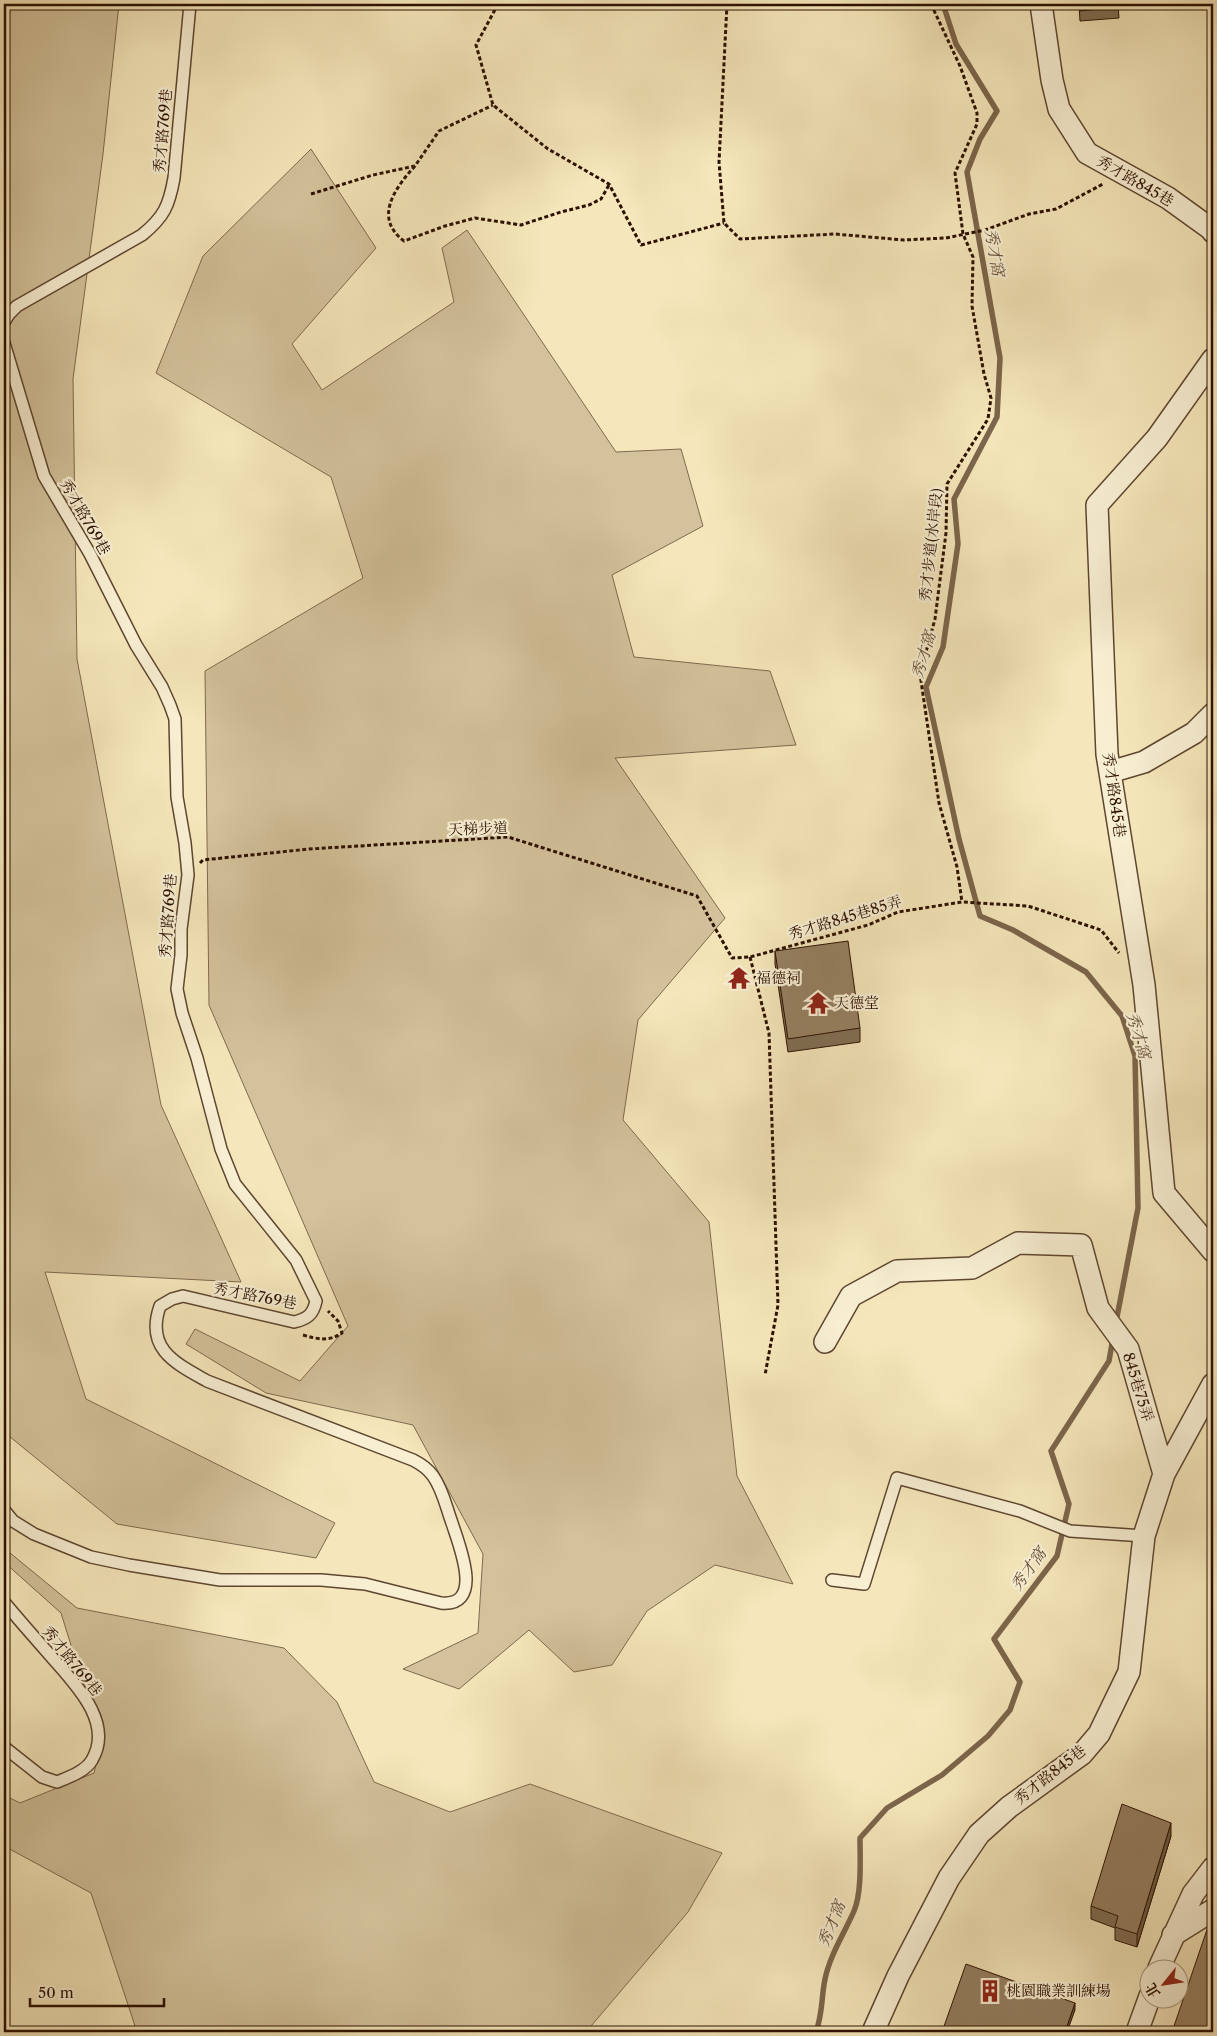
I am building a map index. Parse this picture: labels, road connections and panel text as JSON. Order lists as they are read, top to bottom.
{
  "streets": {
    "street": ["秀才路845巷", "845巷75弄"],
    "lane": ["秀才路769巷"],
    "path": ["秀才步道(水岸段)", "天梯步道", "秀才路845巷85弄"]
  },
  "crossings": [
    ["秀才路769巷", "天梯步道"],
    ["秀才路845巷", "845巷75弄"],
    ["秀才步道(水岸段)", "秀才路845巷85弄"],
    ["天梯步道", "秀才路845巷85弄"]
  ],
  "water": ["秀才窩"],
  "places": {
    "temple": ["福德祠", "天德堂"],
    "building": ["桃園職業訓練場"]
  },
  "scale_bar": "50 m",
  "north": "bottom left"
}
